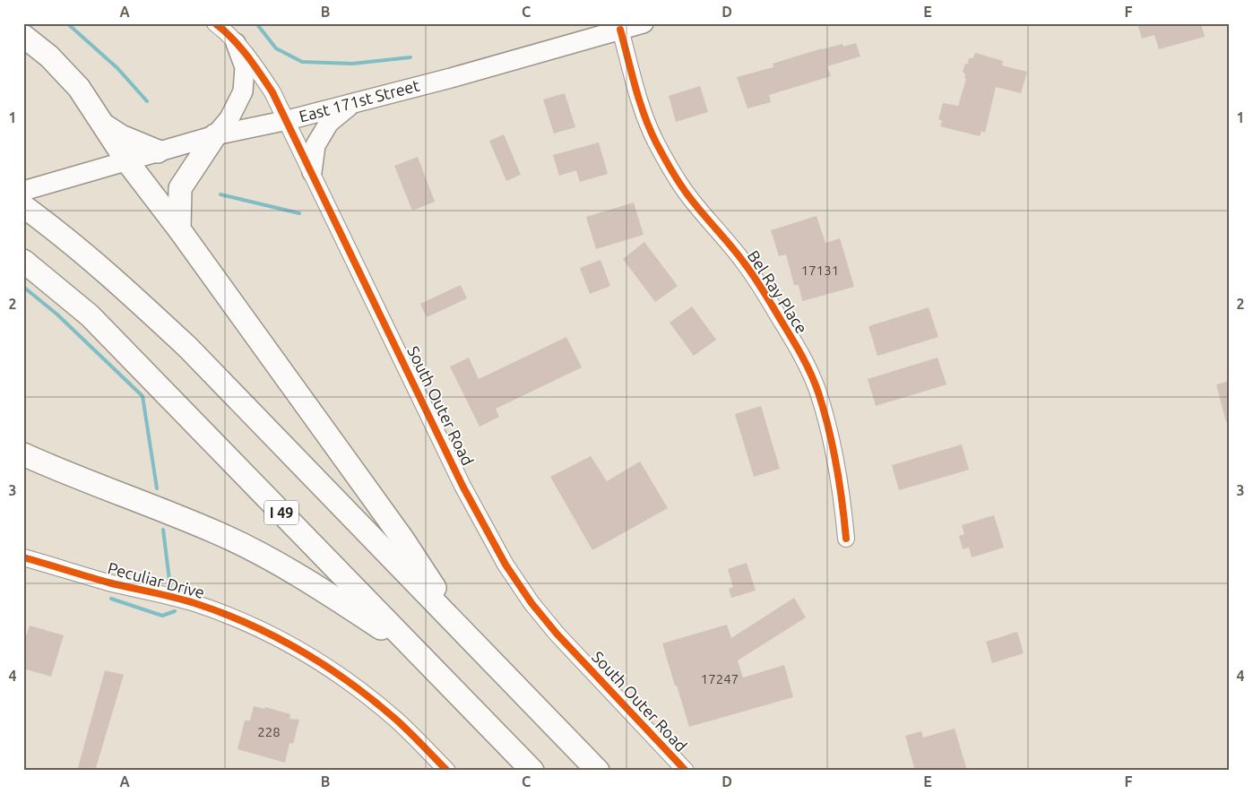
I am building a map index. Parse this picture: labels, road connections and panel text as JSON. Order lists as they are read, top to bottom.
{
  "streets": {
    "highway": ["I 49"],
    "main road": ["East 171st Street"],
    "street": ["Bel Ray Place", "South Outer Road", "Peculiar Drive"]
  },
  "crossings": [
    ["East 171st Street", "Bel Ray Place"],
    ["East 171st Street", "South Outer Road"]
  ],
  "house_numbers": ["17131", "17247", "228"],
  "grid": {
    "columns": [
      "A",
      "B",
      "C",
      "D",
      "E",
      "F"
    ],
    "rows": [
      "1",
      "2",
      "3",
      "4"
    ]
  }
}
